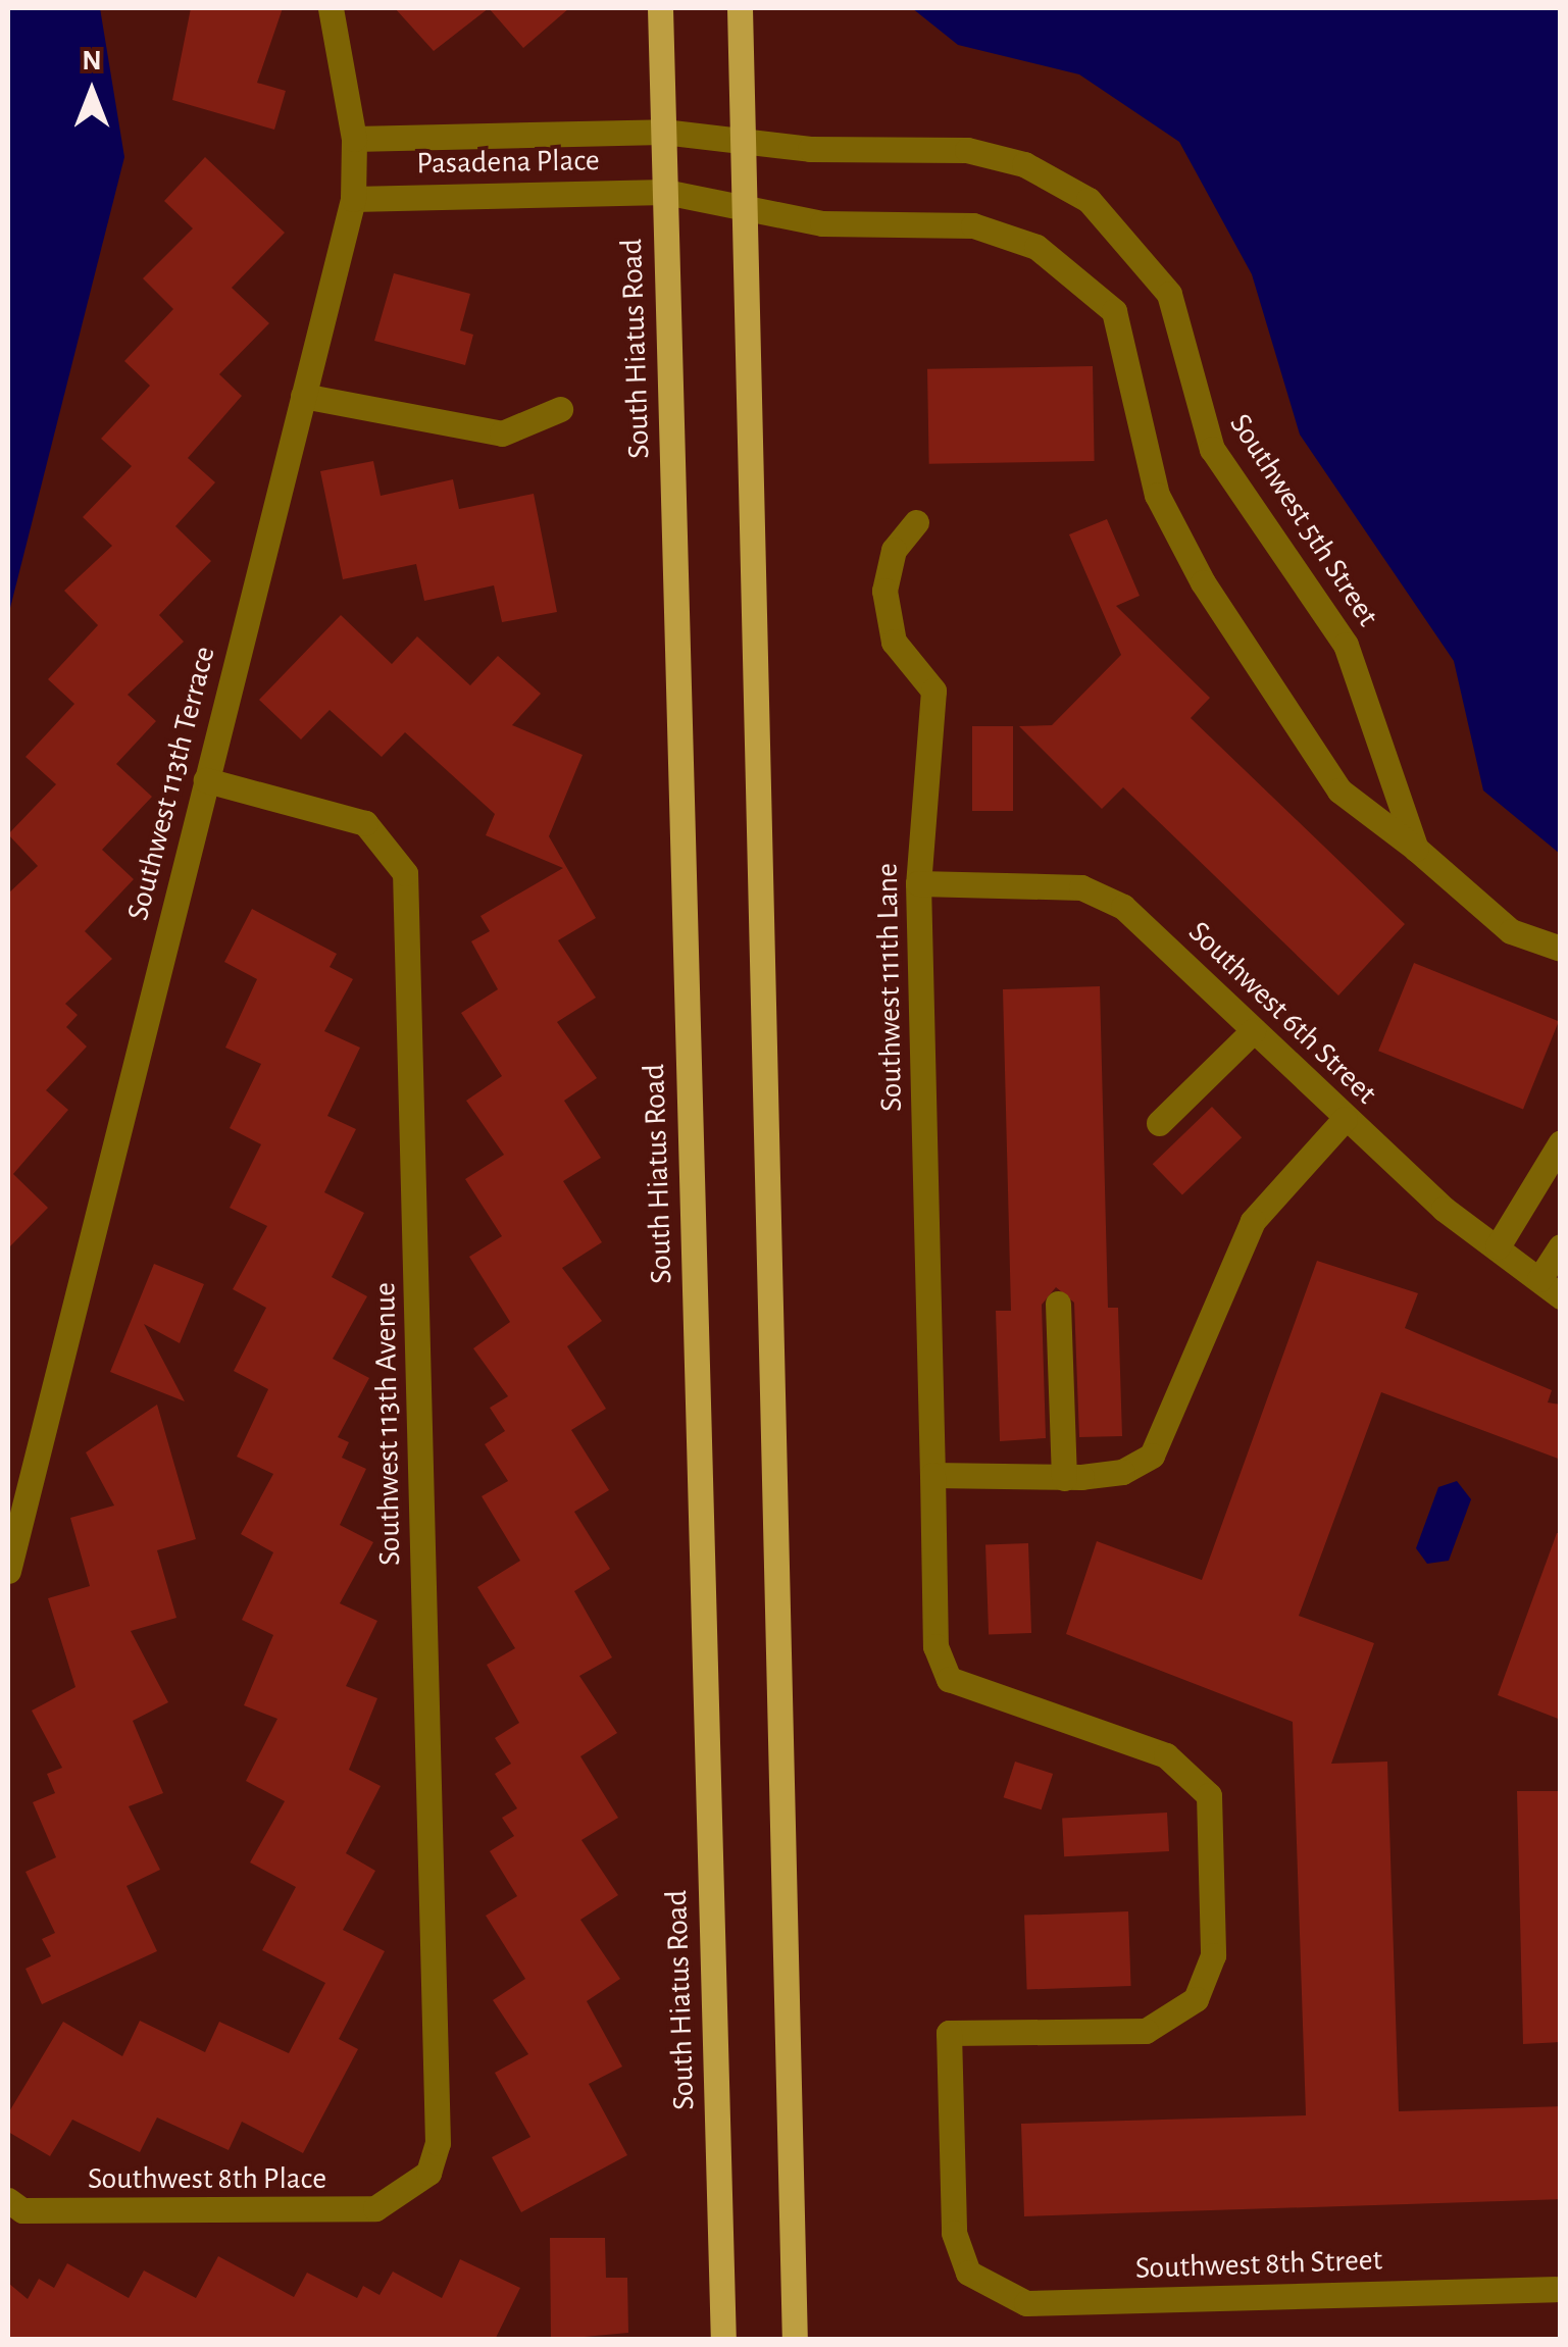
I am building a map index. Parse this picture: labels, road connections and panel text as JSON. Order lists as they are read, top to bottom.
{
  "streets": {
    "main road": ["South Hiatus Road"],
    "street": [
      "Pasadena Place",
      "Southwest 5th Street",
      "Southwest 113th Terrace",
      "Southwest 111th Lane",
      "Southwest 6th Street",
      "Southwest 113th Avenue",
      "Southwest 8th Place",
      "Southwest 8th Street"
    ]
  },
  "crossings": [
    ["Pasadena Place", "South Hiatus Road"],
    ["Pasadena Place", "Southwest 5th Street"],
    ["Pasadena Place", "Southwest 113th Terrace"],
    ["South Hiatus Road", "Southwest 5th Street"],
    ["Southwest 113th Terrace", "Southwest 113th Avenue"],
    ["Southwest 111th Lane", "Southwest 6th Street"],
    ["Southwest 111th Lane", "Southwest 8th Street"],
    ["Southwest 113th Avenue", "Southwest 8th Place"]
  ],
  "north": "top"
}
